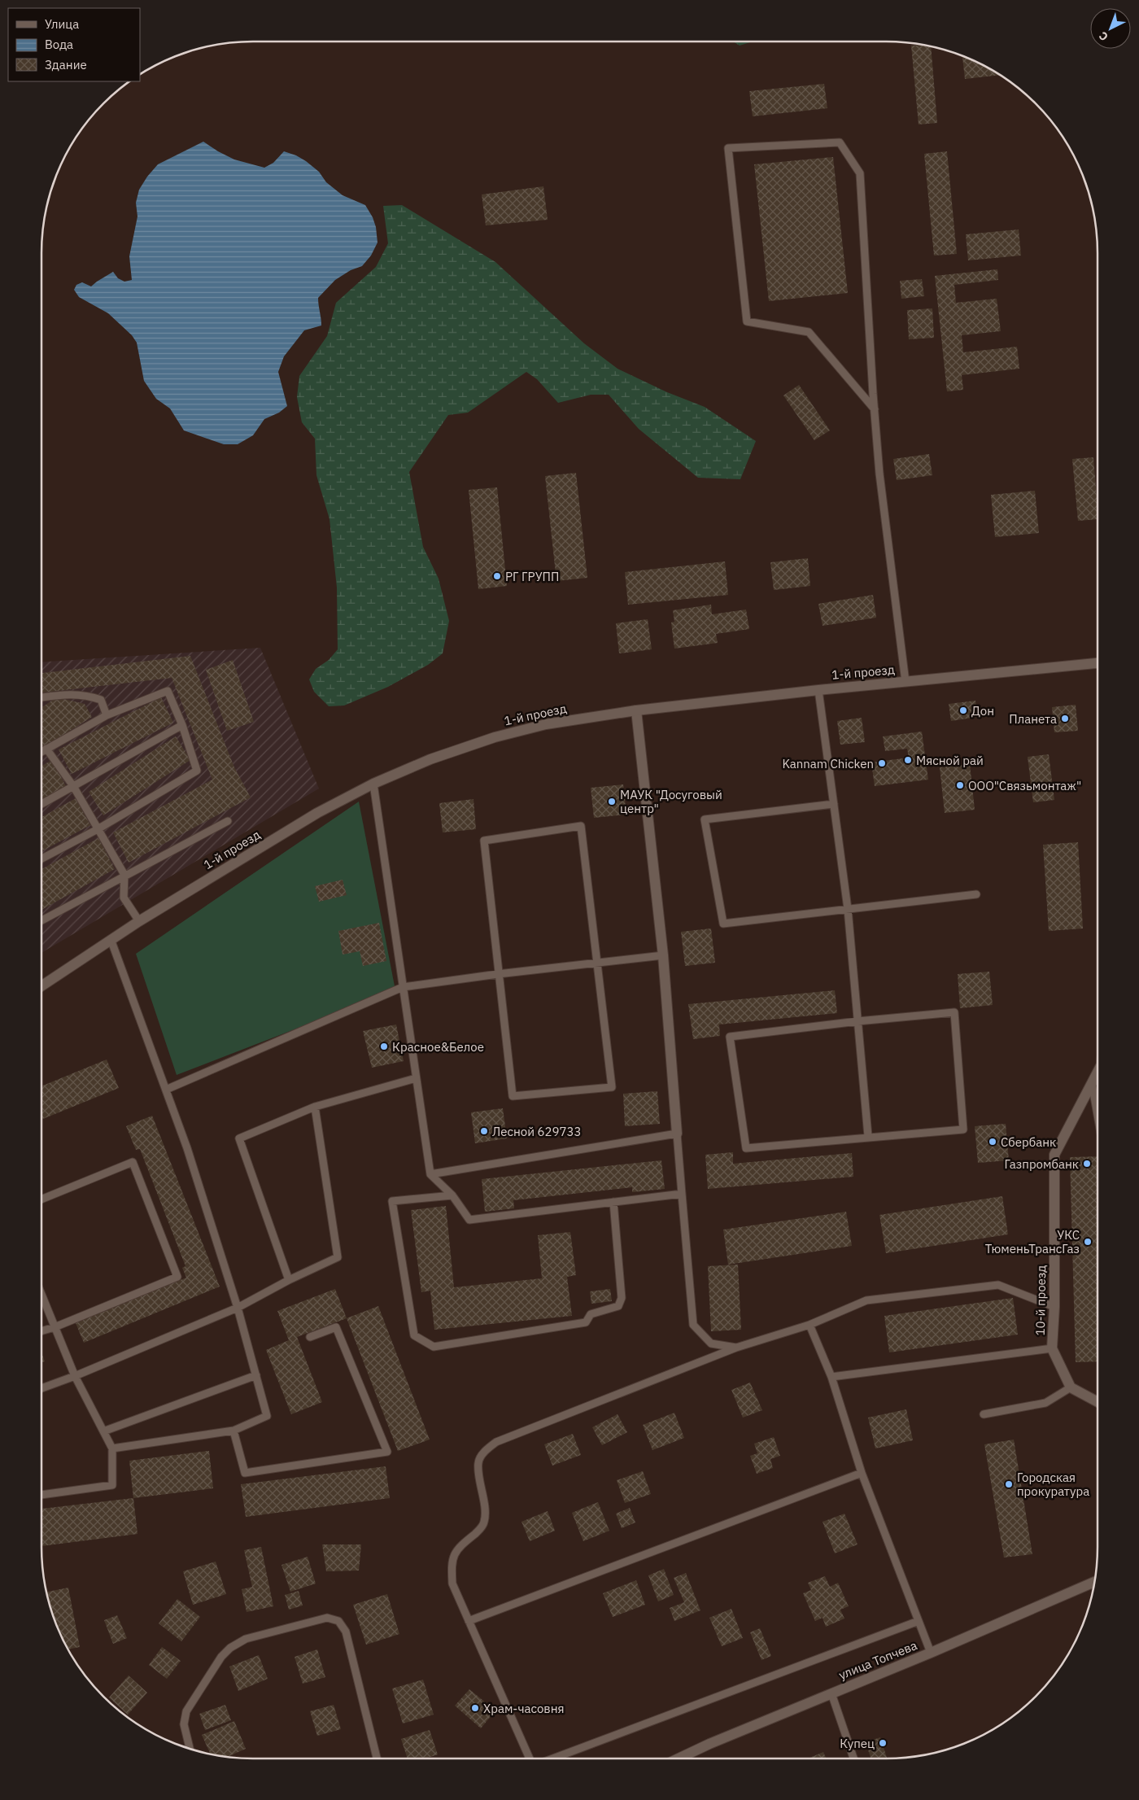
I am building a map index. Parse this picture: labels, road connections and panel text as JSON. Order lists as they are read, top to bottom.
{
  "streets": {
    "street": ["1-й проезд", "10-й проезд", "улица Топчева"]
  },
  "places": [
    "РГ ГРУПП",
    "Дон",
    "Планета",
    "Мясной рай",
    "Kannam Chicken",
    "ООО\"Связьмонтаж\"",
    "МАУК \"Досуговый центр\"",
    "Красное&Белое",
    "Лесной 629733",
    "Сбербанк",
    "Газпромбанк",
    "УКС ТюменьТрансГаз",
    "Городская прокуратура",
    "Храм-часовня",
    "Купец"
  ],
  "legend": ["Улица", "Вода", "Здание"],
  "north": "bottom left"
}
